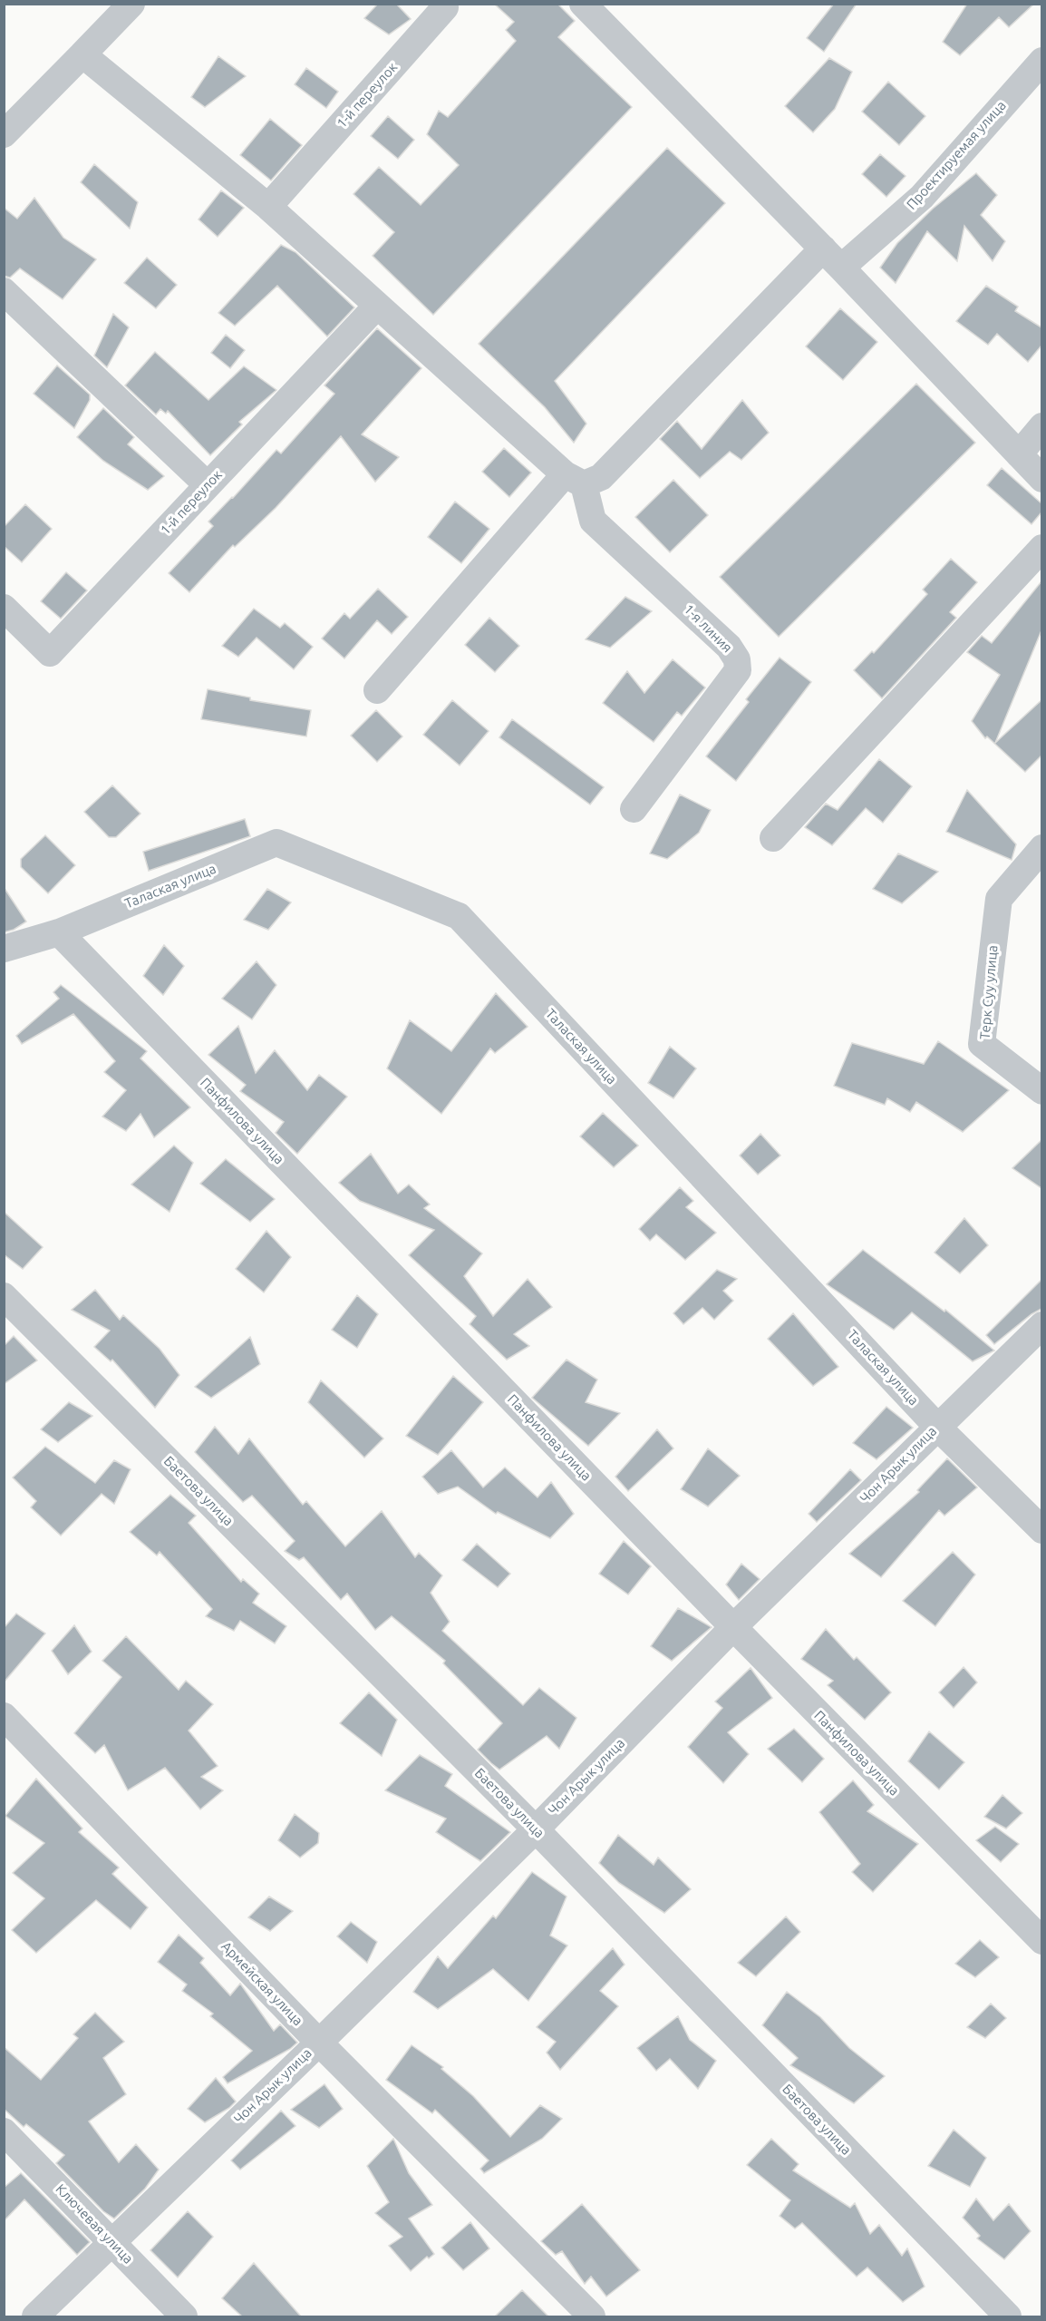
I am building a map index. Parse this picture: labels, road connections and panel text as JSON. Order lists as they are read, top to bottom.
{
  "streets": {
    "street": [
      "1-й переулок",
      "Проектируемая улица",
      "1-я линия",
      "Талаская улица",
      "Терк Суу улица",
      "Панфилова улица",
      "Чон Арык улица",
      "Баетова улица",
      "Армейская улица",
      "Ключевая улица"
    ]
  },
  "crossings": [
    ["Проектируемая улица", "1-я линия"],
    ["Талаская улица", "Панфилова улица"],
    ["Талаская улица", "Чон Арык улица"],
    ["Панфилова улица", "Чон Арык улица"],
    ["Чон Арык улица", "Баетова улица"],
    ["Чон Арык улица", "Армейская улица"],
    ["Чон Арык улица", "Ключевая улица"]
  ]
}
